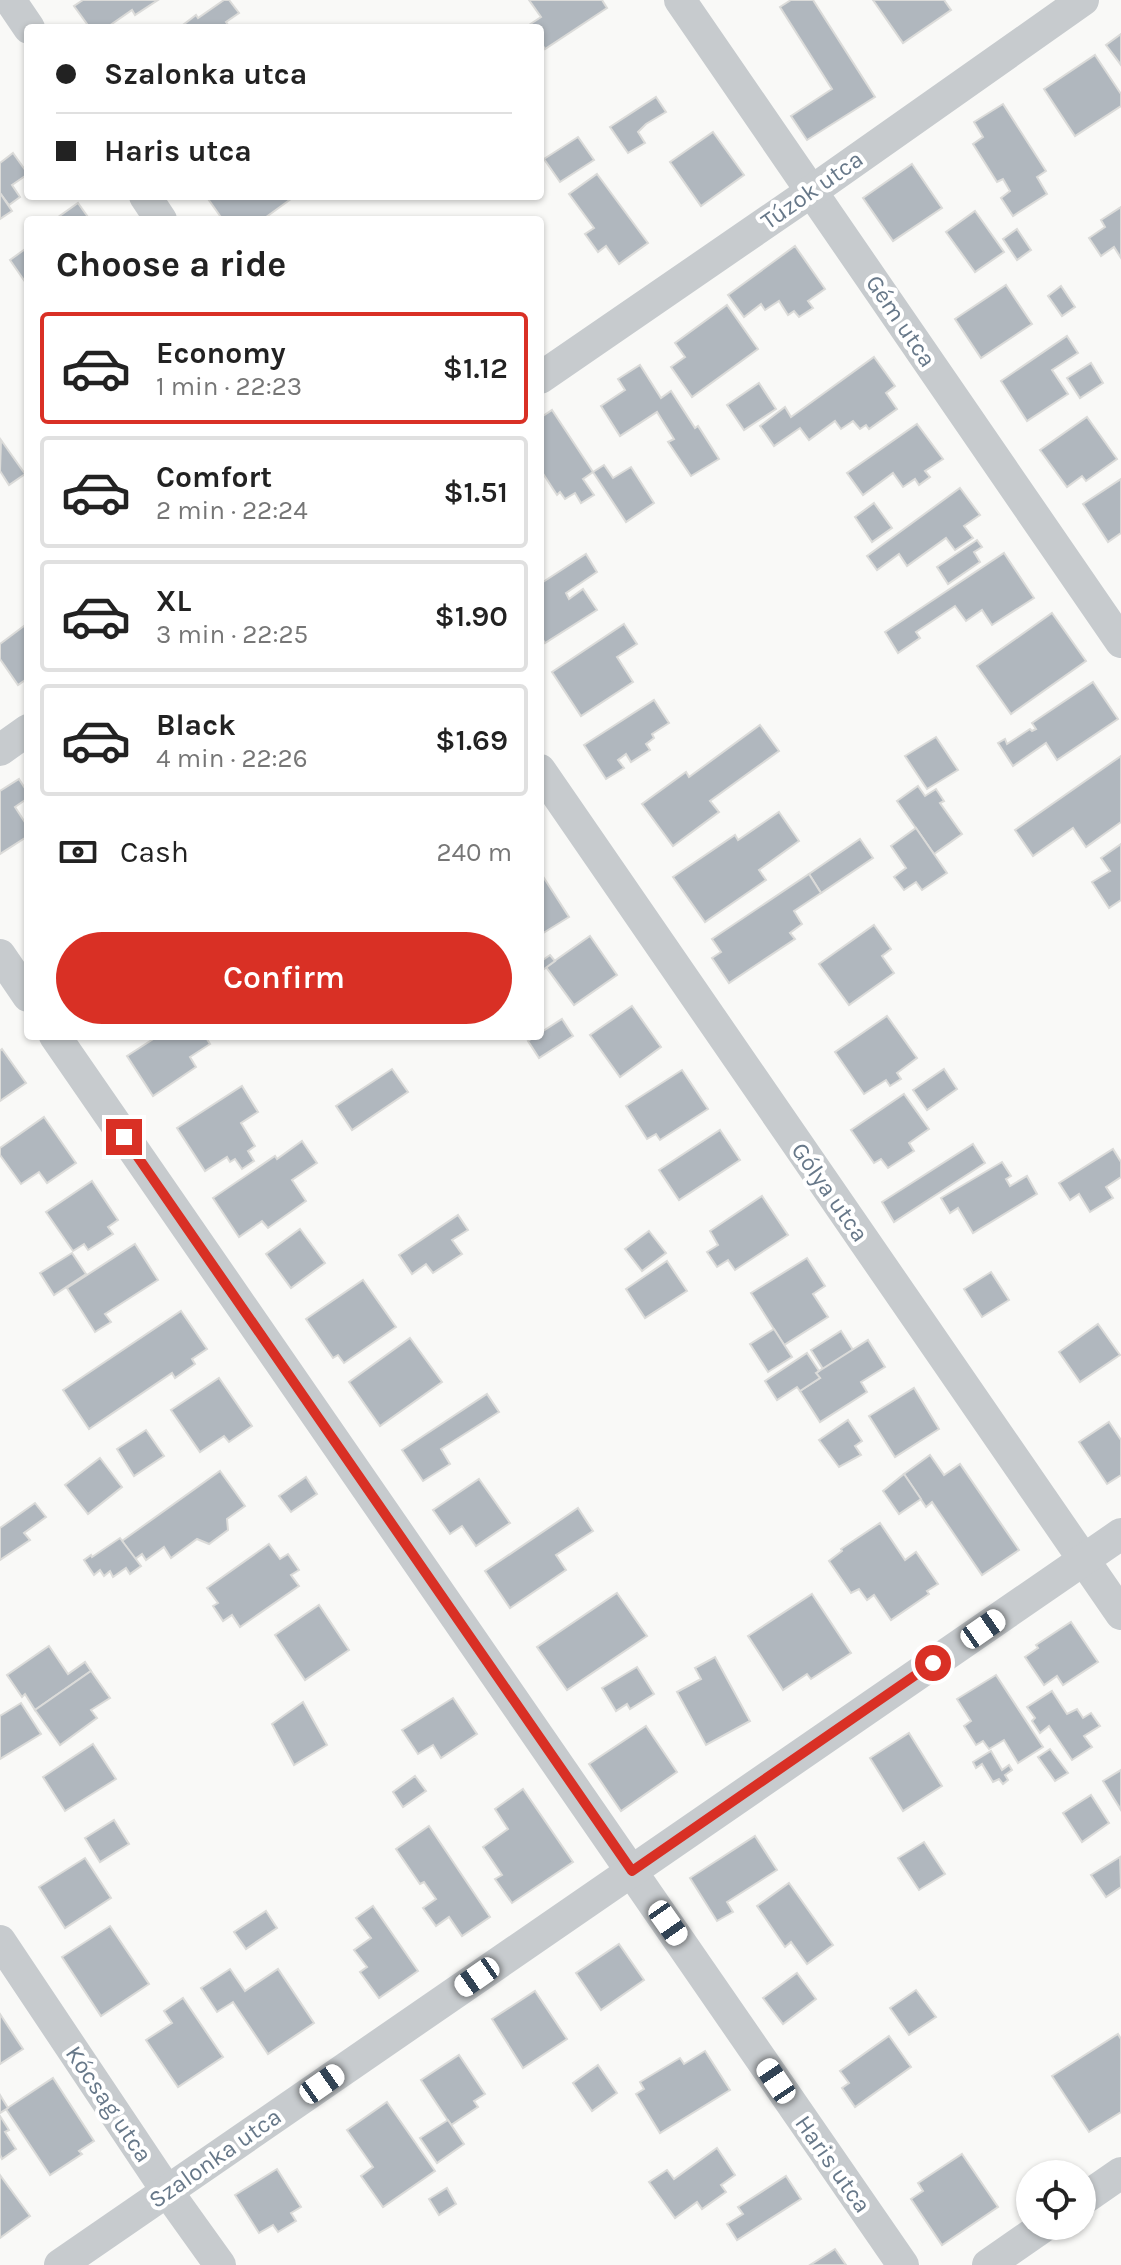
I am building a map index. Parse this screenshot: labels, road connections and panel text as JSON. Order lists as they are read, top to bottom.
{
  "streets": {
    "street": [
      "Túzok utca",
      "Gém utca",
      "Gólya utca",
      "Kócsag utca",
      "Szalonka utca",
      "Haris utca"
    ]
  },
  "crossings": [
    ["Túzok utca", "Gém utca"],
    ["Gólya utca", "Szalonka utca"],
    ["Kócsag utca", "Szalonka utca"],
    ["Szalonka utca", "Haris utca"]
  ],
  "page": {
    "banner": ["Szalonka utca", "Haris utca"],
    "heading": "Choose a ride",
    "list": [
      {
        "name": "Economy",
        "note": "1 min · 22:23",
        "value": "$1.12"
      },
      {
        "name": "Comfort",
        "note": "2 min · 22:24",
        "value": "$1.51"
      },
      {
        "name": "XL",
        "note": "3 min · 22:25",
        "value": "$1.90"
      },
      {
        "name": "Black",
        "note": "4 min · 22:26",
        "value": "$1.69"
      }
    ],
    "pay": ["Cash", "240 m"],
    "buttons": "Confirm"
  }
}
